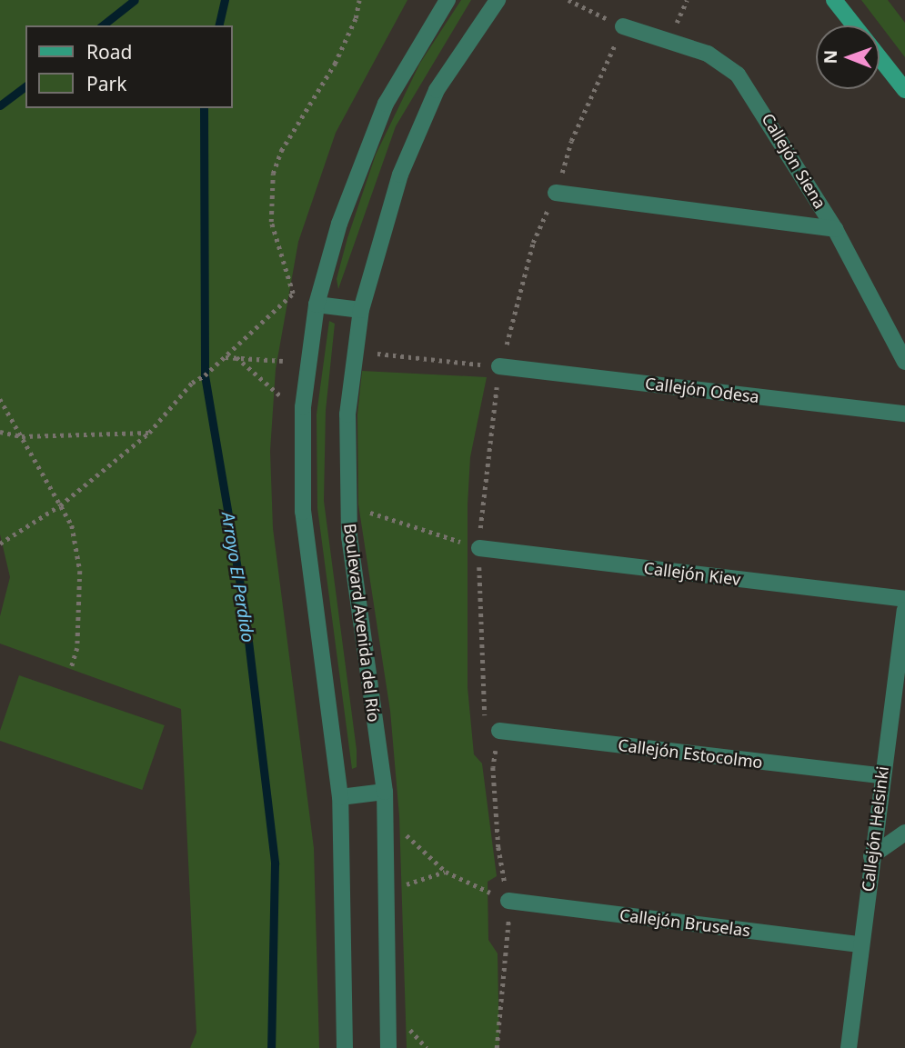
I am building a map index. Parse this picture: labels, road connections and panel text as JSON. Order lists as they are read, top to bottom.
{
  "streets": {
    "street": [
      "Callejón Siena",
      "Callejón Odesa",
      "Callejón Kiev",
      "Boulevard Avenida del Río",
      "Callejón Estocolmo",
      "Callejón Helsinki",
      "Callejón Bruselas"
    ]
  },
  "crossings": [
    ["Callejón Estocolmo", "Callejón Helsinki"],
    ["Callejón Helsinki", "Callejón Bruselas"]
  ],
  "water": ["Arroyo El Perdido"],
  "legend": ["Road", "Park"],
  "north": "left"
}
